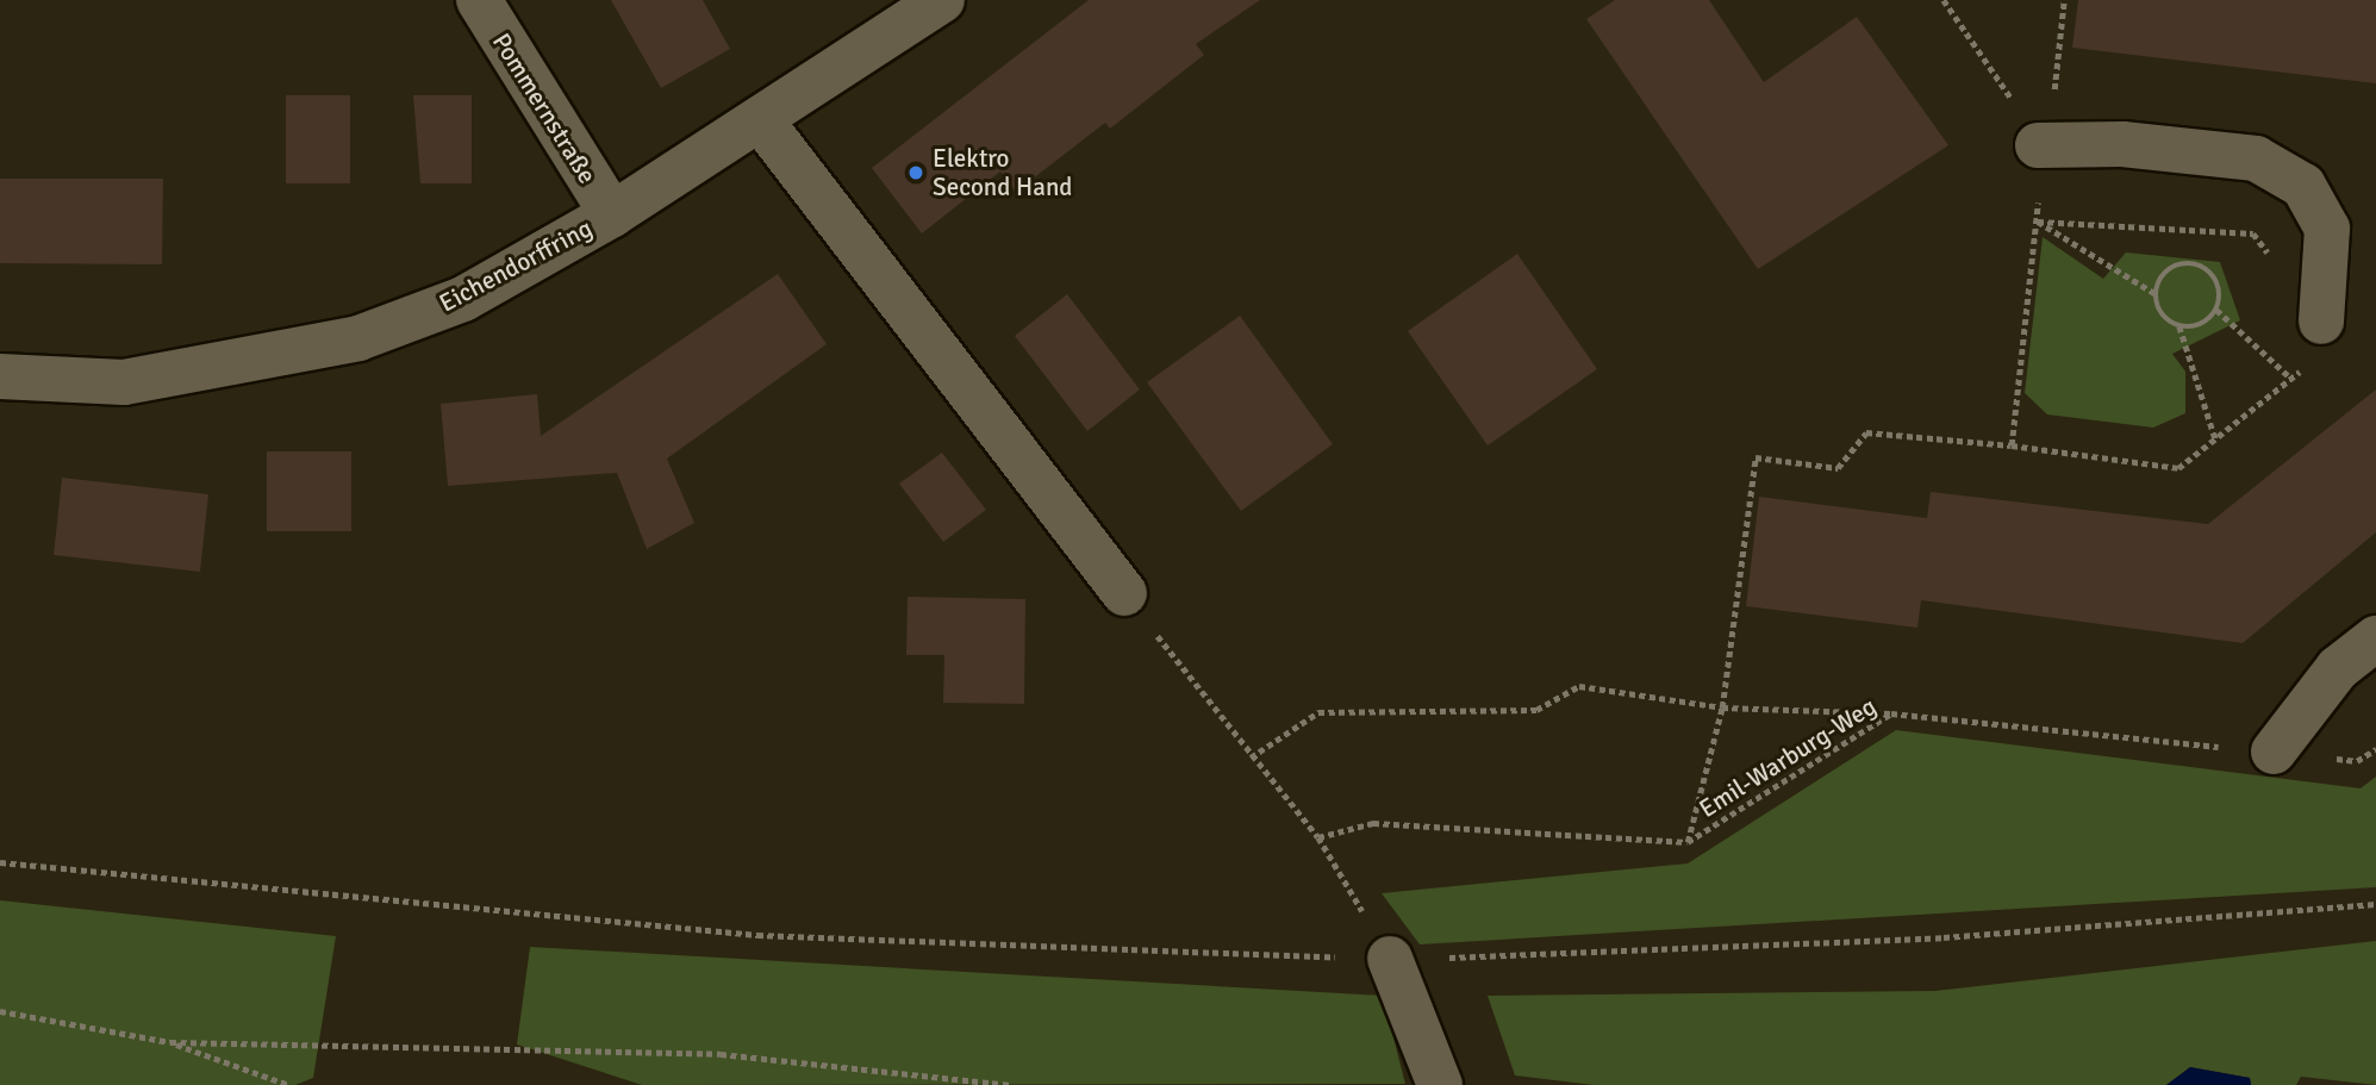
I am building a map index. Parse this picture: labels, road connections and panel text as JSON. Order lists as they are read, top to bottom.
{
  "streets": {
    "street": ["Pommernstraße", "Eichendorffring"],
    "path": ["Emil-Warburg-Weg"]
  },
  "crossings": [
    ["Pommernstraße", "Eichendorffring"]
  ],
  "places": ["Elektro Second Hand"]
}
